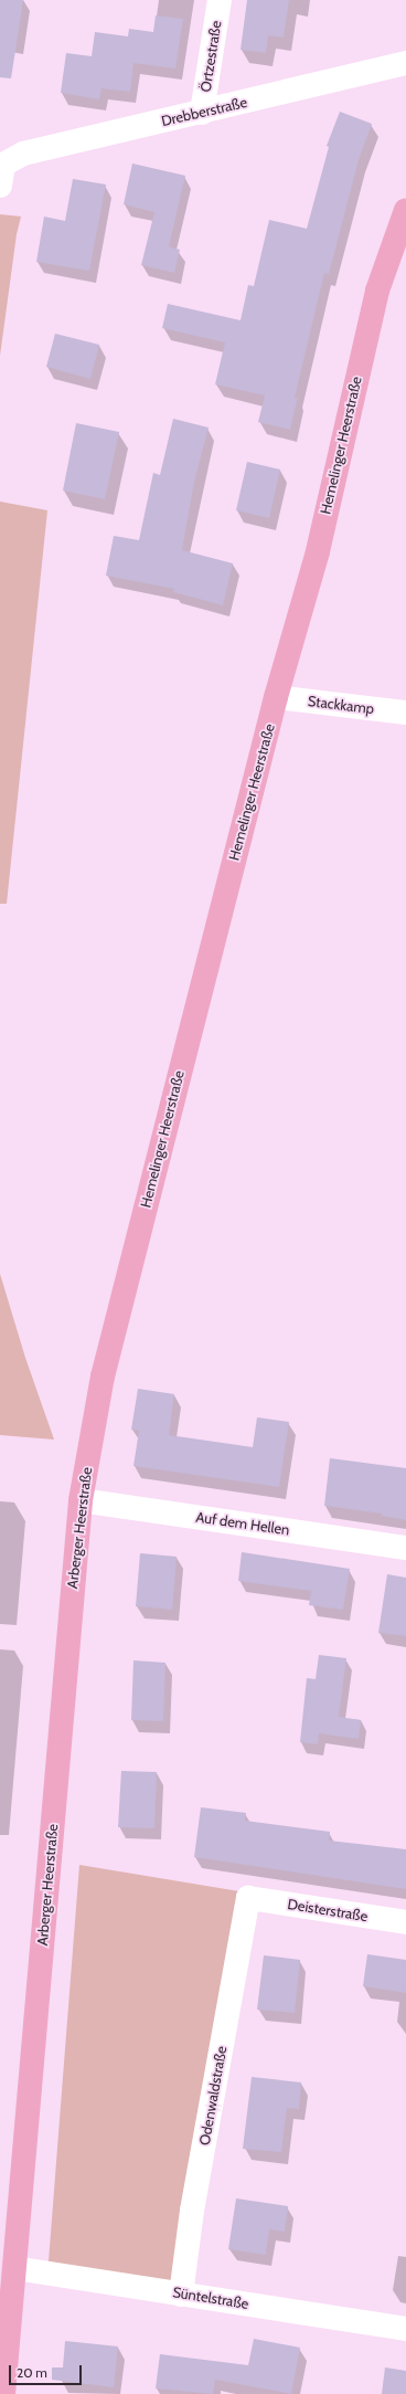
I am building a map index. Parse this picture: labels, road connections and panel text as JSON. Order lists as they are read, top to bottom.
{
  "streets": {
    "main road": ["Hemelinger Heerstraße", "Arberger Heerstraße"],
    "street": [
      "Örtzestraße",
      "Drebberstraße",
      "Stackkamp",
      "Auf dem Hellen",
      "Deisterstraße",
      "Odenwaldstraße",
      "Süntelstraße"
    ]
  },
  "crossings": [
    ["Örtzestraße", "Drebberstraße"],
    ["Hemelinger Heerstraße", "Stackkamp"],
    ["Hemelinger Heerstraße", "Arberger Heerstraße"],
    ["Auf dem Hellen", "Arberger Heerstraße"],
    ["Arberger Heerstraße", "Süntelstraße"],
    ["Deisterstraße", "Odenwaldstraße"],
    ["Odenwaldstraße", "Süntelstraße"]
  ],
  "scale_bar": "20 m"
}
